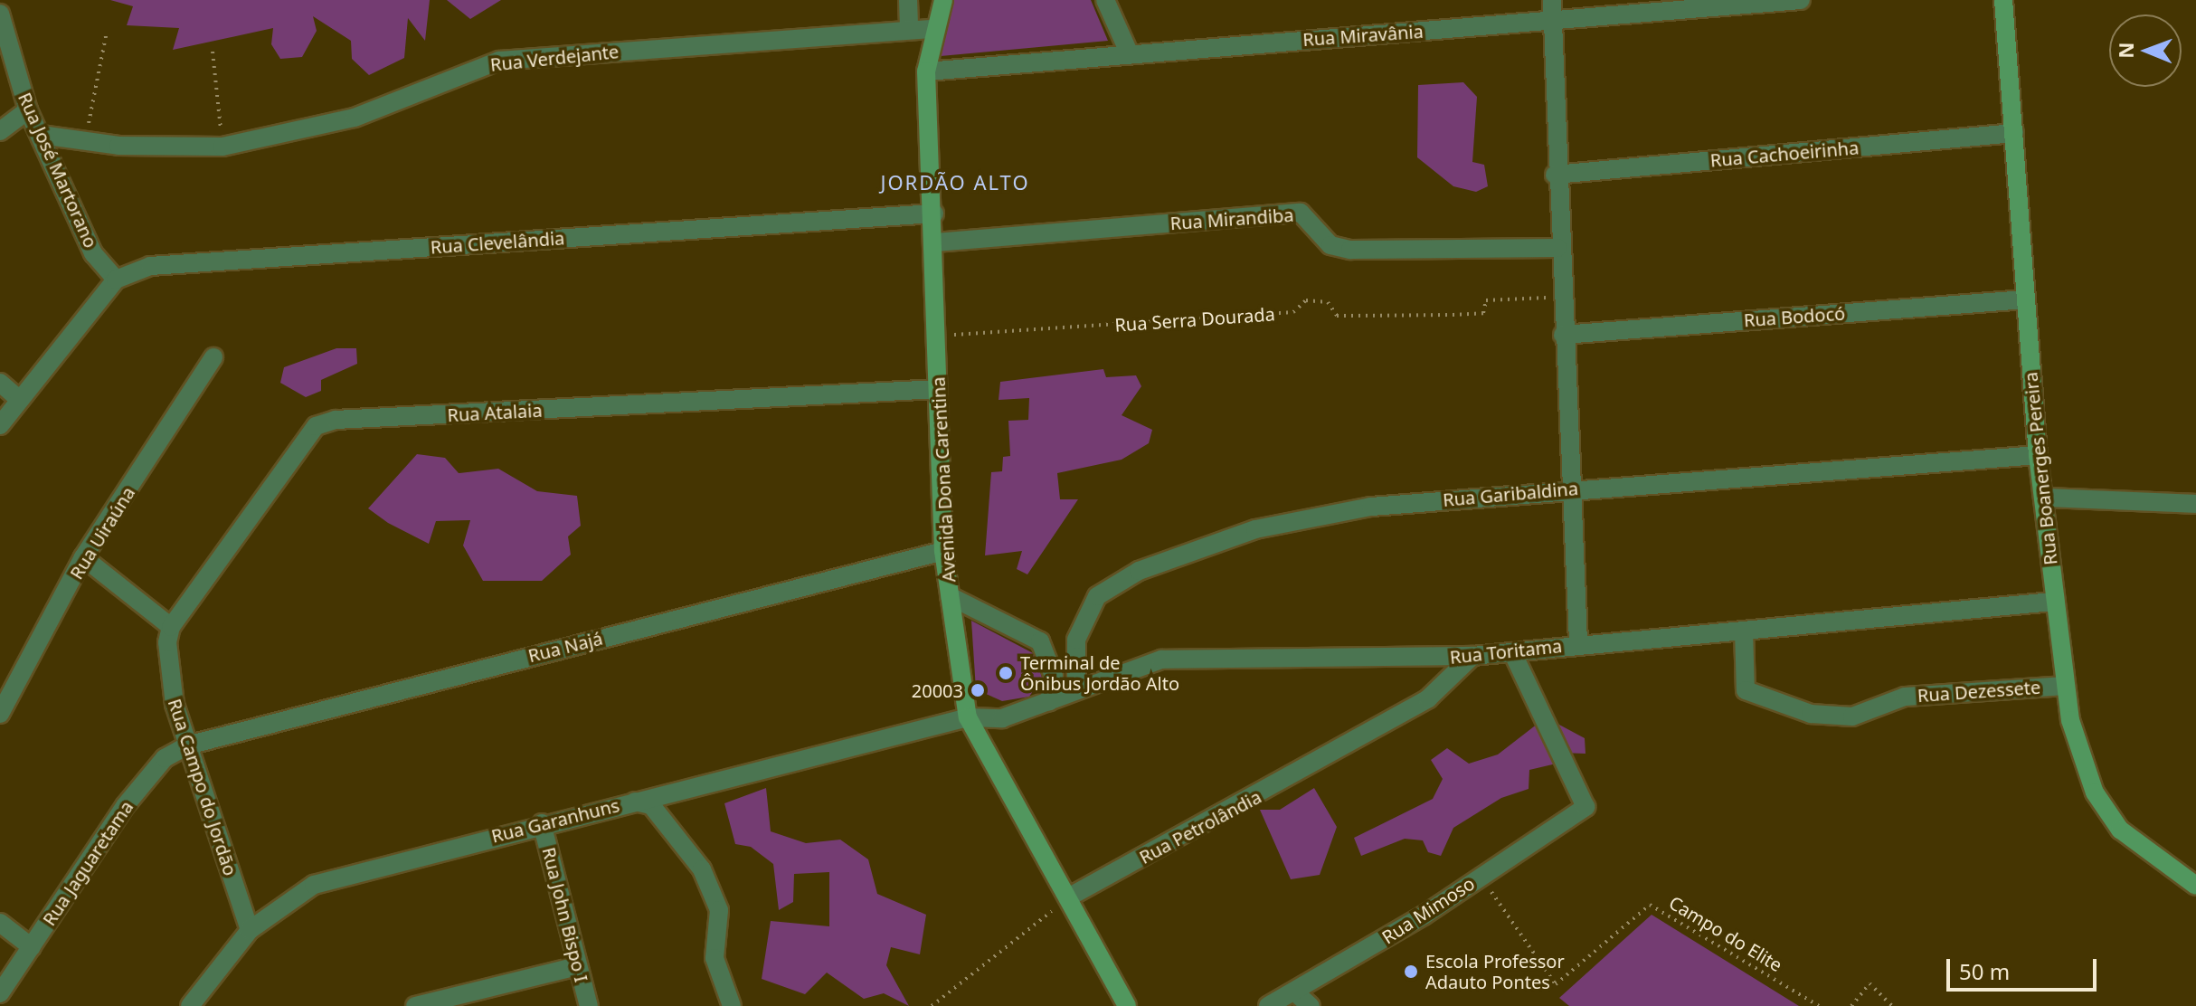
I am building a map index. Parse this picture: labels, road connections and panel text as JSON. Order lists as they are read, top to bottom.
{
  "streets": {
    "street": [
      "Rua Miravânia",
      "Rua Verdejante",
      "Rua Cachoeirinha",
      "Rua José Martorano",
      "Rua Mirandiba",
      "Rua Clevelândia",
      "Rua Bodocó",
      "Rua Atalaia",
      "Rua Boanerges Pereira",
      "Avenida Dona Carentina",
      "Rua Garibaldina",
      "Rua Uiraúna",
      "Rua Najá",
      "Rua Toritama",
      "Rua Dezessete",
      "Rua Campo do Jordão",
      "Rua Garanhuns",
      "Rua Petrolândia",
      "Rua Jaguaretama",
      "Rua Mimoso",
      "Rua John Bispo I"
    ],
    "path": ["Rua Serra Dourada", "Campo do Elite"]
  },
  "crossings": [
    ["Rua Miravânia", "Avenida Dona Carentina"],
    ["Rua Verdejante", "Rua José Martorano"],
    ["Rua Verdejante", "Avenida Dona Carentina"],
    ["Rua Cachoeirinha", "Rua Boanerges Pereira"],
    ["Rua José Martorano", "Rua Clevelândia"],
    ["Rua Mirandiba", "Avenida Dona Carentina"],
    ["Rua Clevelândia", "Avenida Dona Carentina"],
    ["Rua Bodocó", "Rua Boanerges Pereira"],
    ["Rua Serra Dourada", "Avenida Dona Carentina"],
    ["Rua Atalaia", "Avenida Dona Carentina"],
    ["Rua Atalaia", "Rua Campo do Jordão"],
    ["Rua Boanerges Pereira", "Rua Garibaldina"],
    ["Rua Boanerges Pereira", "Rua Toritama"],
    ["Rua Boanerges Pereira", "Rua Dezessete"],
    ["Avenida Dona Carentina", "Rua Najá"],
    ["Avenida Dona Carentina", "Rua Toritama"],
    ["Avenida Dona Carentina", "Rua Garanhuns"],
    ["Avenida Dona Carentina", "Rua Petrolândia"],
    ["Rua Garibaldina", "Rua Toritama"],
    ["Rua Najá", "Rua Campo do Jordão"],
    ["Rua Najá", "Rua Jaguaretama"],
    ["Rua Toritama", "Rua Dezessete"],
    ["Rua Toritama", "Rua Garanhuns"],
    ["Rua Toritama", "Rua Petrolândia"],
    ["Rua Toritama", "Rua Mimoso"],
    ["Rua Campo do Jordão", "Rua Garanhuns"],
    ["Rua Campo do Jordão", "Rua Jaguaretama"],
    ["Rua Garanhuns", "Rua John Bispo I"],
    ["Rua Mimoso", "Campo do Elite"]
  ],
  "districts": ["JORDÃO ALTO"],
  "places": ["Terminal de Ônibus Jordão Alto", "20003", "Escola Professor Adauto Pontes"],
  "scale_bar": "50 m",
  "north": "left"
}
